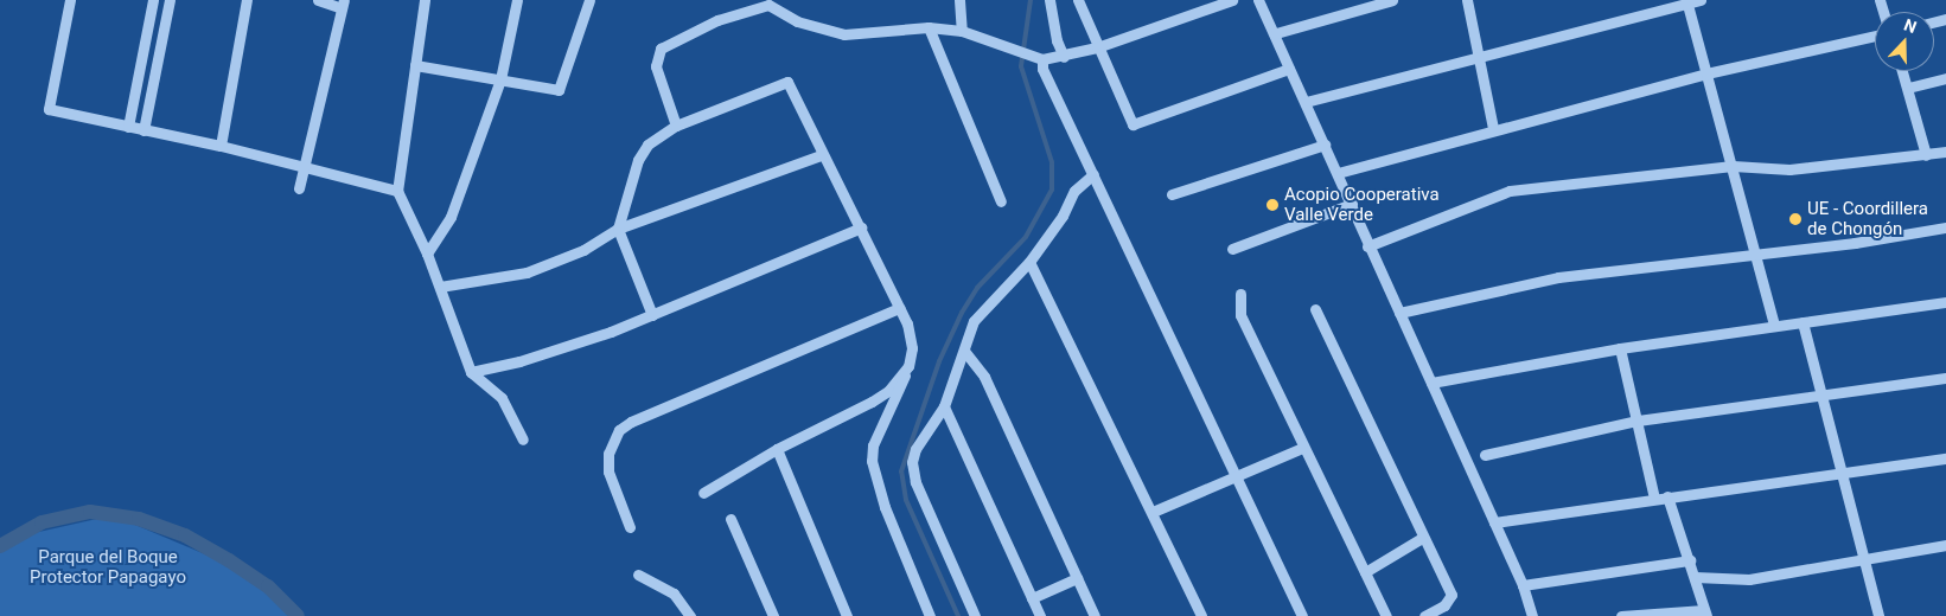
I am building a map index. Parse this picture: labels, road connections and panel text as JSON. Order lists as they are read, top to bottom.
{
  "parks": ["Parque del Boque Protector Papagayo"],
  "places": ["Acopio Cooperativa Valle Verde", "UE - Coordillera de Chongón"],
  "north": "top"
}
